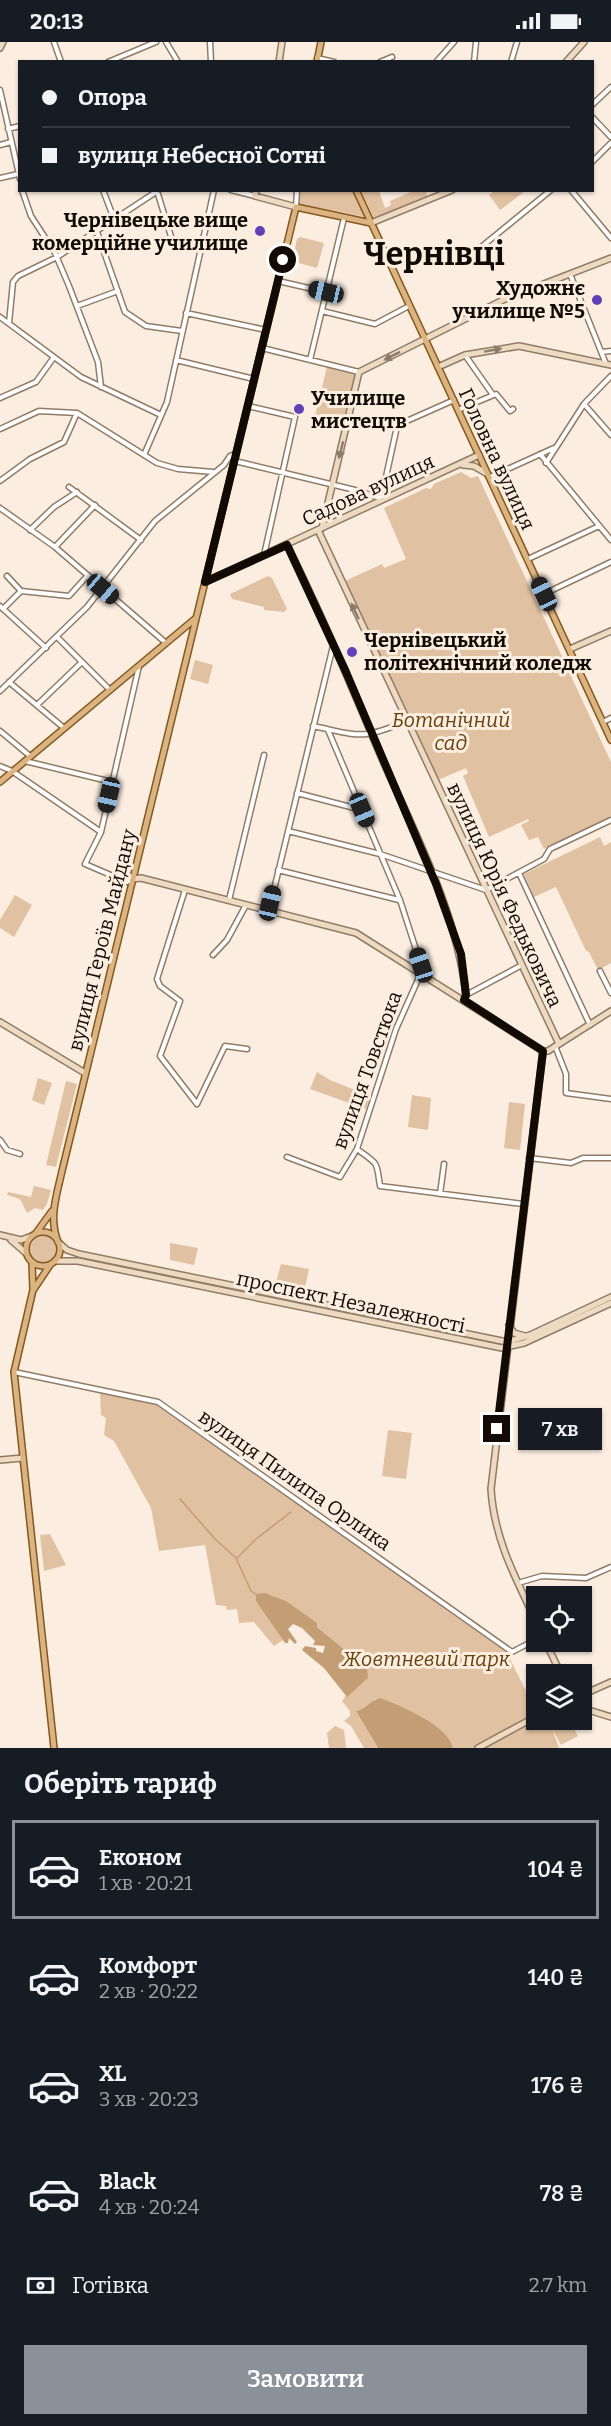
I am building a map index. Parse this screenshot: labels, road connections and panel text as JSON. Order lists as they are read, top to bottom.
{
  "streets": {
    "main road": ["Головна вулиця", "вулиця Героїв Майдану"],
    "street": [
      "Садова вулиця",
      "вулиця Юрія Федьковича",
      "вулиця Товстюка",
      "проспект Незалежності",
      "вулиця Пилипа Орлика"
    ]
  },
  "crossings": [
    ["Головна вулиця", "Садова вулиця"],
    ["Садова вулиця", "вулиця Юрія Федьковича"],
    ["Садова вулиця", "вулиця Героїв Майдану"]
  ],
  "districts": ["Чернівці"],
  "parks": ["Ботанічний сад", "Жовтневий парк"],
  "places": [
    "Чернівецьке вище комерційне училище",
    "Художнє училище №5",
    "Училище мистецтв",
    "Чернівецький політехнічний коледж"
  ],
  "page": {
    "status": "20:13",
    "banner": ["Опора", "вулиця Небесної Сотні"],
    "bubble": "7 хв",
    "heading": "Оберіть тариф",
    "list": [
      {
        "name": "Економ",
        "note": "1 хв · 20:21",
        "value": "104 ₴"
      },
      {
        "name": "Комфорт",
        "note": "2 хв · 20:22",
        "value": "140 ₴"
      },
      {
        "name": "XL",
        "note": "3 хв · 20:23",
        "value": "176 ₴"
      },
      {
        "name": "Black",
        "note": "4 хв · 20:24",
        "value": "78 ₴"
      }
    ],
    "pay": ["Готівка", "2.7 km"],
    "buttons": "Замовити"
  }
}
